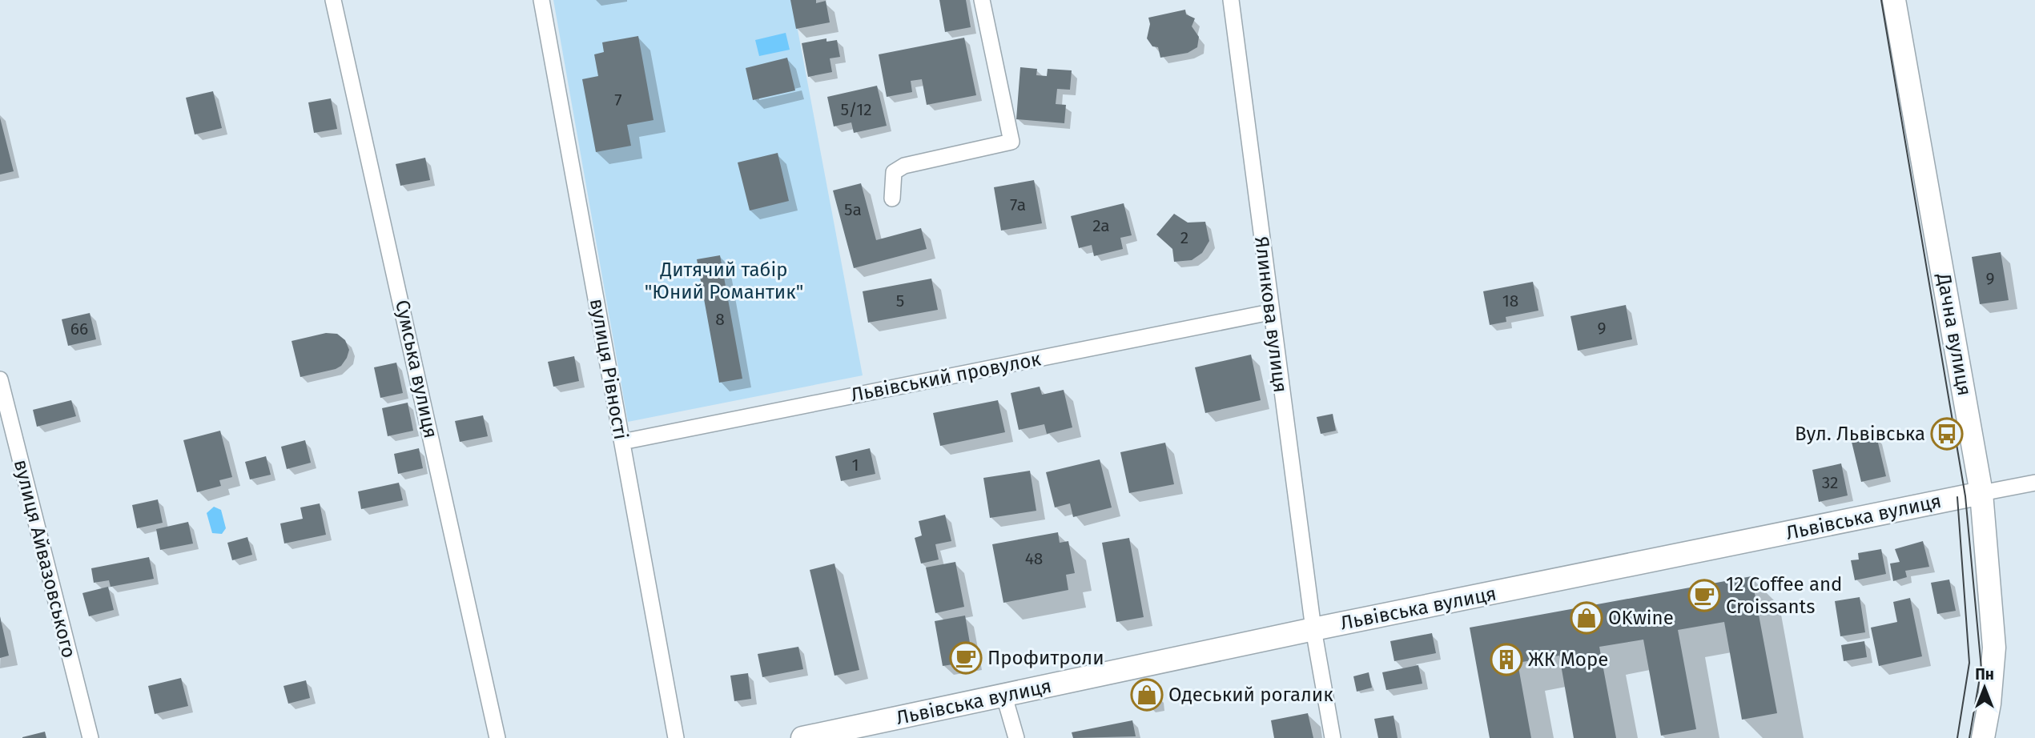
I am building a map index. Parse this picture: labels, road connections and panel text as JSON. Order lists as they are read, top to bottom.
{
  "streets": {
    "main road": ["Дачна вулиця", "Львівська вулиця"],
    "street": [
      "Ялинкова вулиця",
      "Сумська вулиця",
      "вулиця Рівності",
      "Львівський провулок",
      "вулиця Айвазовського"
    ]
  },
  "crossings": [
    ["Ялинкова вулиця", "Львівський провулок"],
    ["Ялинкова вулиця", "Львівська вулиця"],
    ["Дачна вулиця", "Львівська вулиця"],
    ["вулиця Рівності", "Львівський провулок"]
  ],
  "parks": ["Дитячий табір \"Юний Романтик\""],
  "places": {
    "bus stop": ["Вул. Львівська"],
    "cafe": ["12 Coffee and Croissants", "Профитроли"],
    "shop": ["OKwine", "Одеський рогалик"],
    "building": ["ЖК Море"]
  },
  "house_numbers": [
    "7",
    "5/12",
    "7а",
    "5а",
    "2а",
    "2",
    "9",
    "5",
    "18",
    "8",
    "9",
    "66",
    "1",
    "32",
    "48"
  ],
  "north": "top"
}
